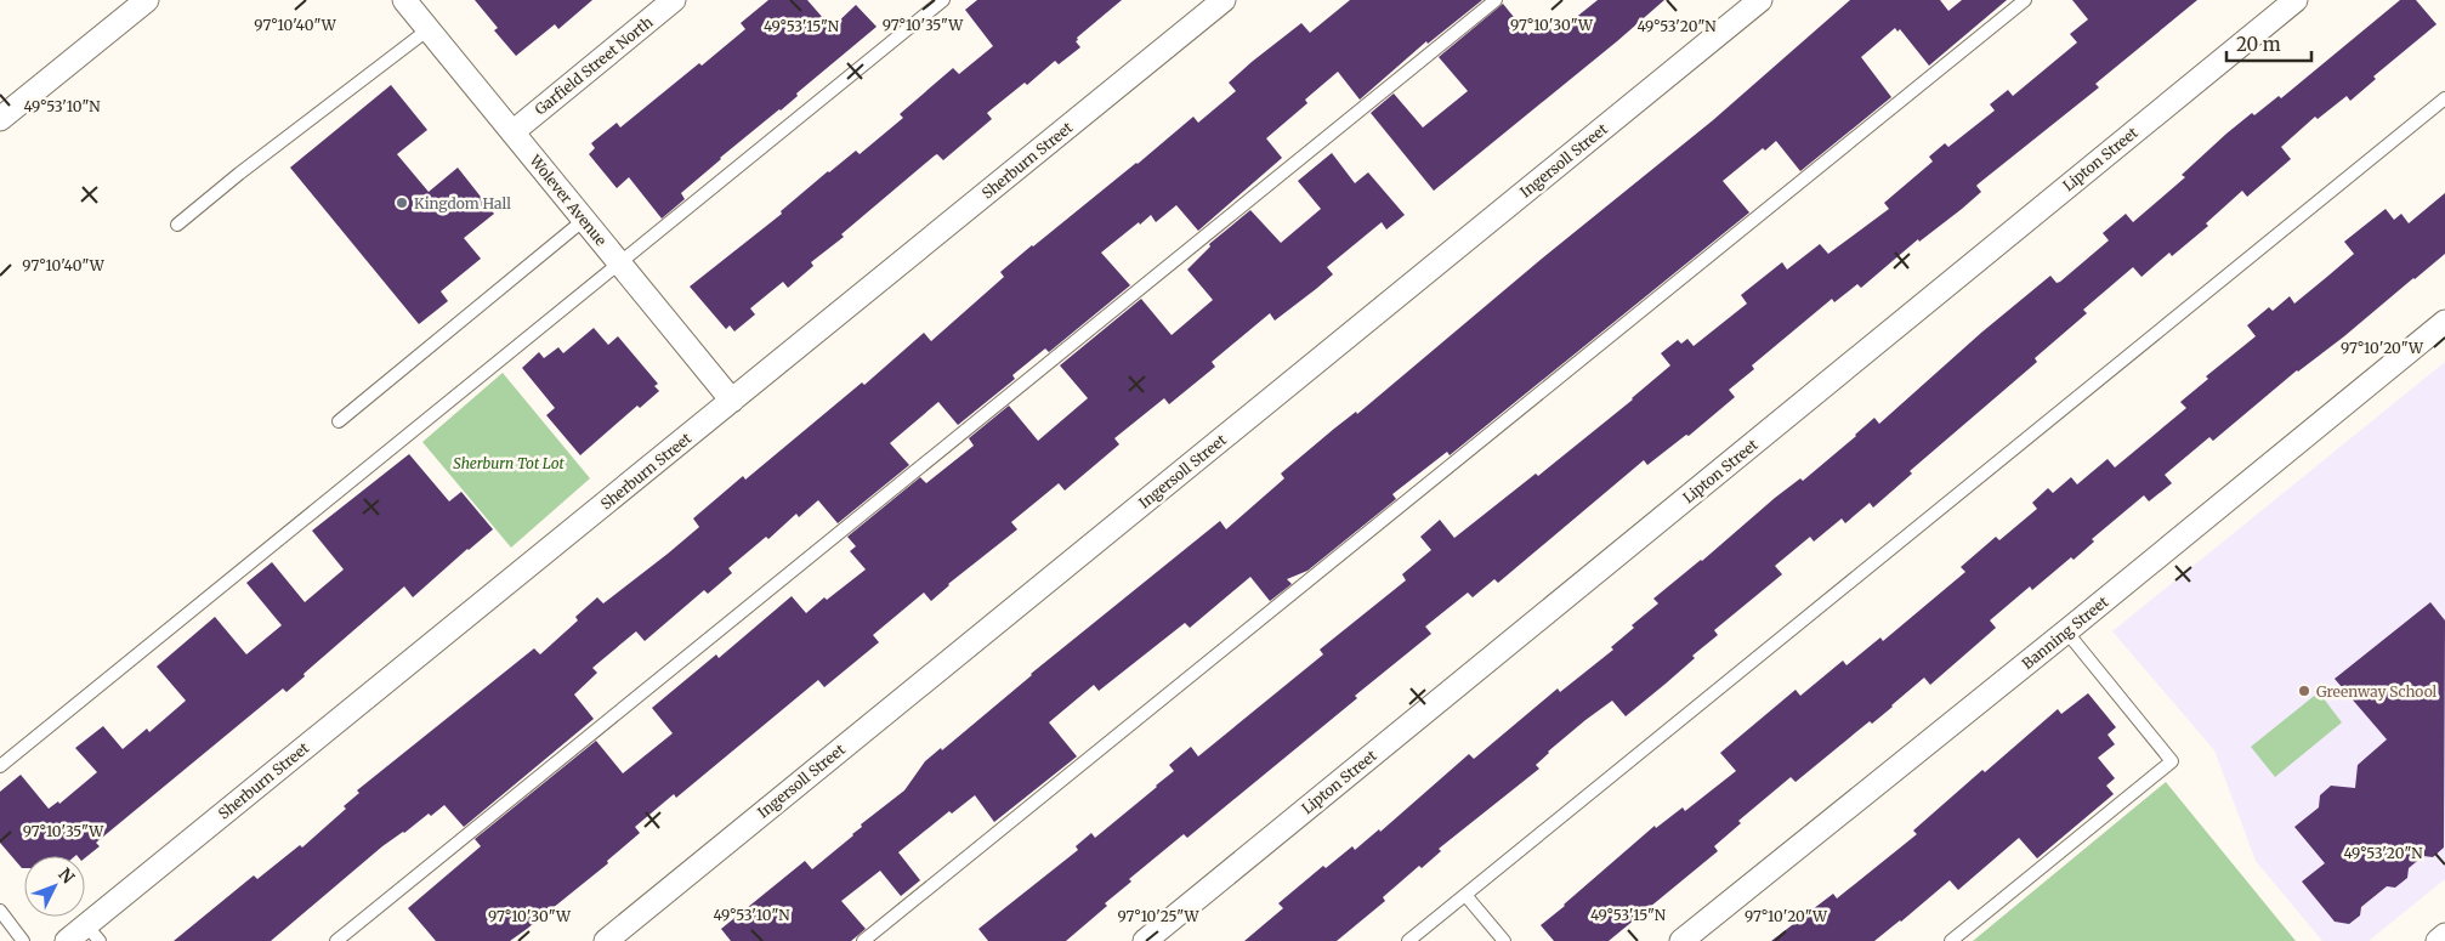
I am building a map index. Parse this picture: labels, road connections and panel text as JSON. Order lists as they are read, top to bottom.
{
  "streets": {
    "street": [
      "Garfield Street North",
      "Lipton Street",
      "Sherburn Street",
      "Ingersoll Street",
      "Wolever Avenue",
      "Banning Street"
    ]
  },
  "crossings": [
    ["Garfield Street North", "Wolever Avenue"],
    ["Sherburn Street", "Wolever Avenue"]
  ],
  "parks": ["Sherburn Tot Lot"],
  "places": ["Kingdom Hall", "Greenway School"],
  "scale_bar": "20 m",
  "north": "top right",
  "coordinates": [
    "97°10'40\"W",
    "97°10'35\"W",
    "97°10'30\"W",
    "49°53'15\"N",
    "49°53'20\"N",
    "49°53'10\"N",
    "97°10'20\"W",
    "97°10'25\"W"
  ]
}
